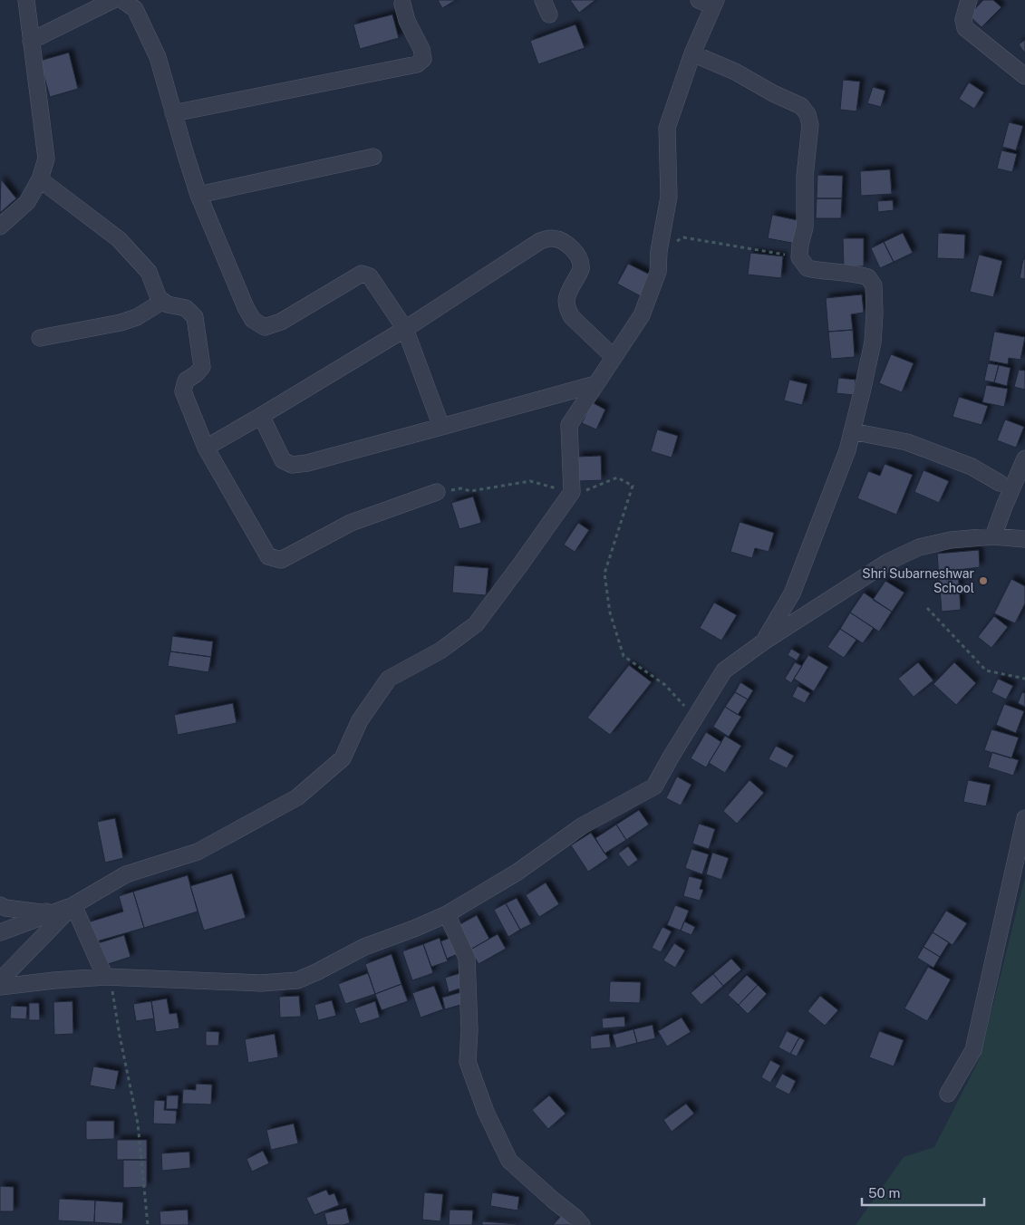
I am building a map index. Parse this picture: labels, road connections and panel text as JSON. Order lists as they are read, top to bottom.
{
  "places": ["Shri Subarneshwar School"],
  "scale_bar": "50 m"
}
